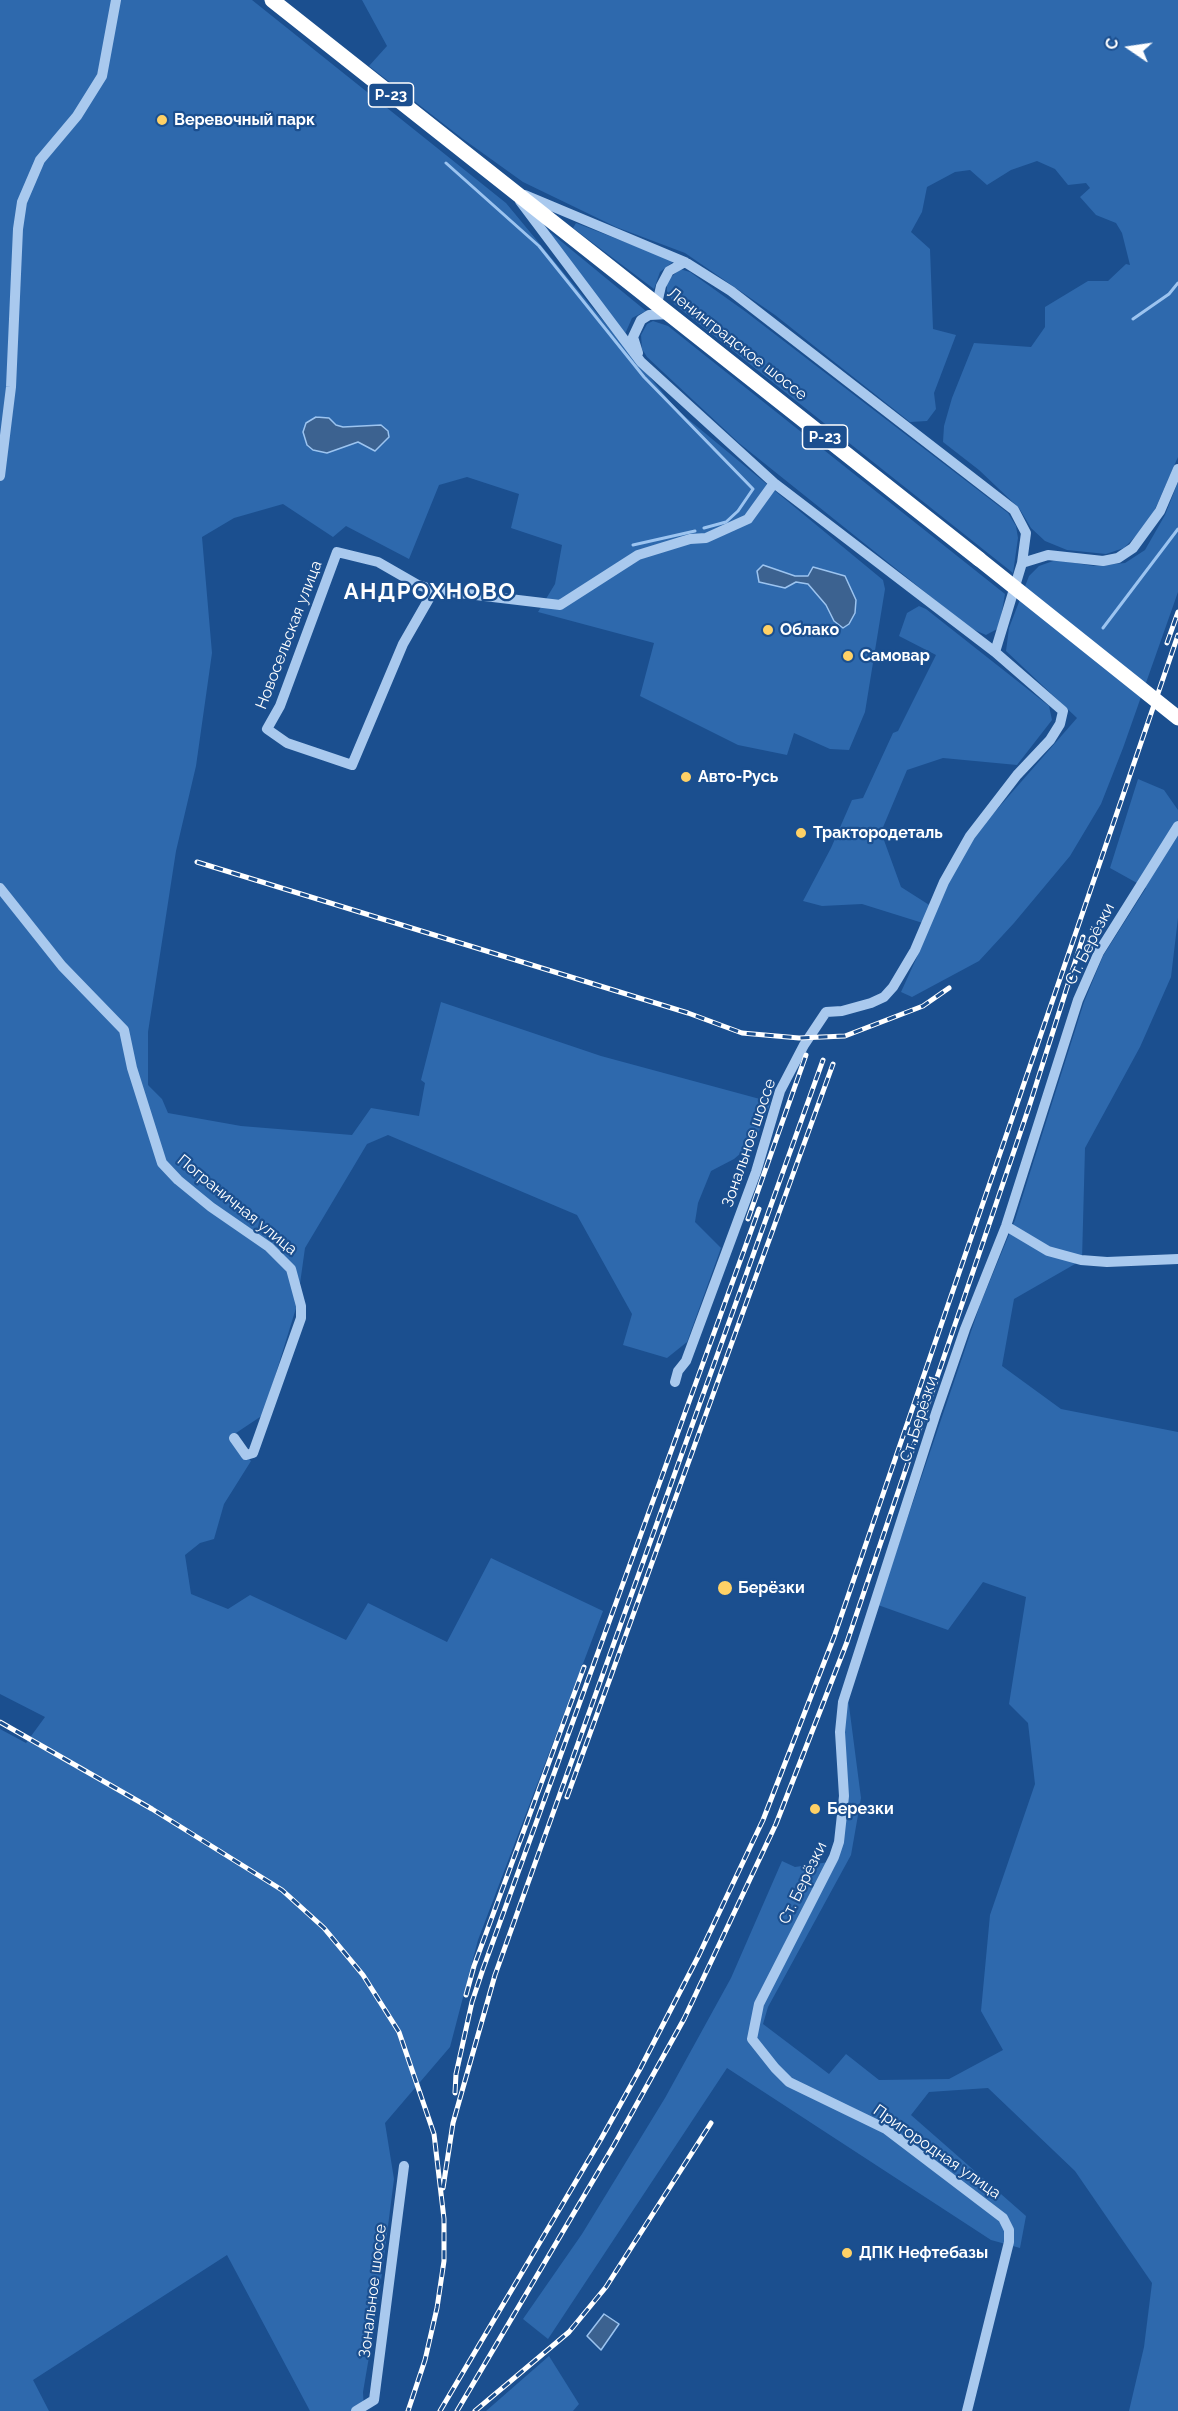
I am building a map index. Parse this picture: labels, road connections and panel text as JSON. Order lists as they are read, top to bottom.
{
  "streets": {
    "highway": ["Р-23", "Ленинградское шоссе"],
    "street": [
      "Новосельская улица",
      "Ст. Берёзки",
      "Зональное шоссе",
      "Пограничная улица",
      "Пригородная улица"
    ]
  },
  "crossings": [
    ["Ст. Берёзки", "Пригородная улица"]
  ],
  "districts": ["АНДРОХНОВО"],
  "places": [
    "Веревочный парк",
    "Облако",
    "Самовар",
    "Авто-Русь",
    "Трактородеталь",
    "Берёзки",
    "Березки",
    "ДПК Нефтебазы"
  ],
  "north": "left"
}
